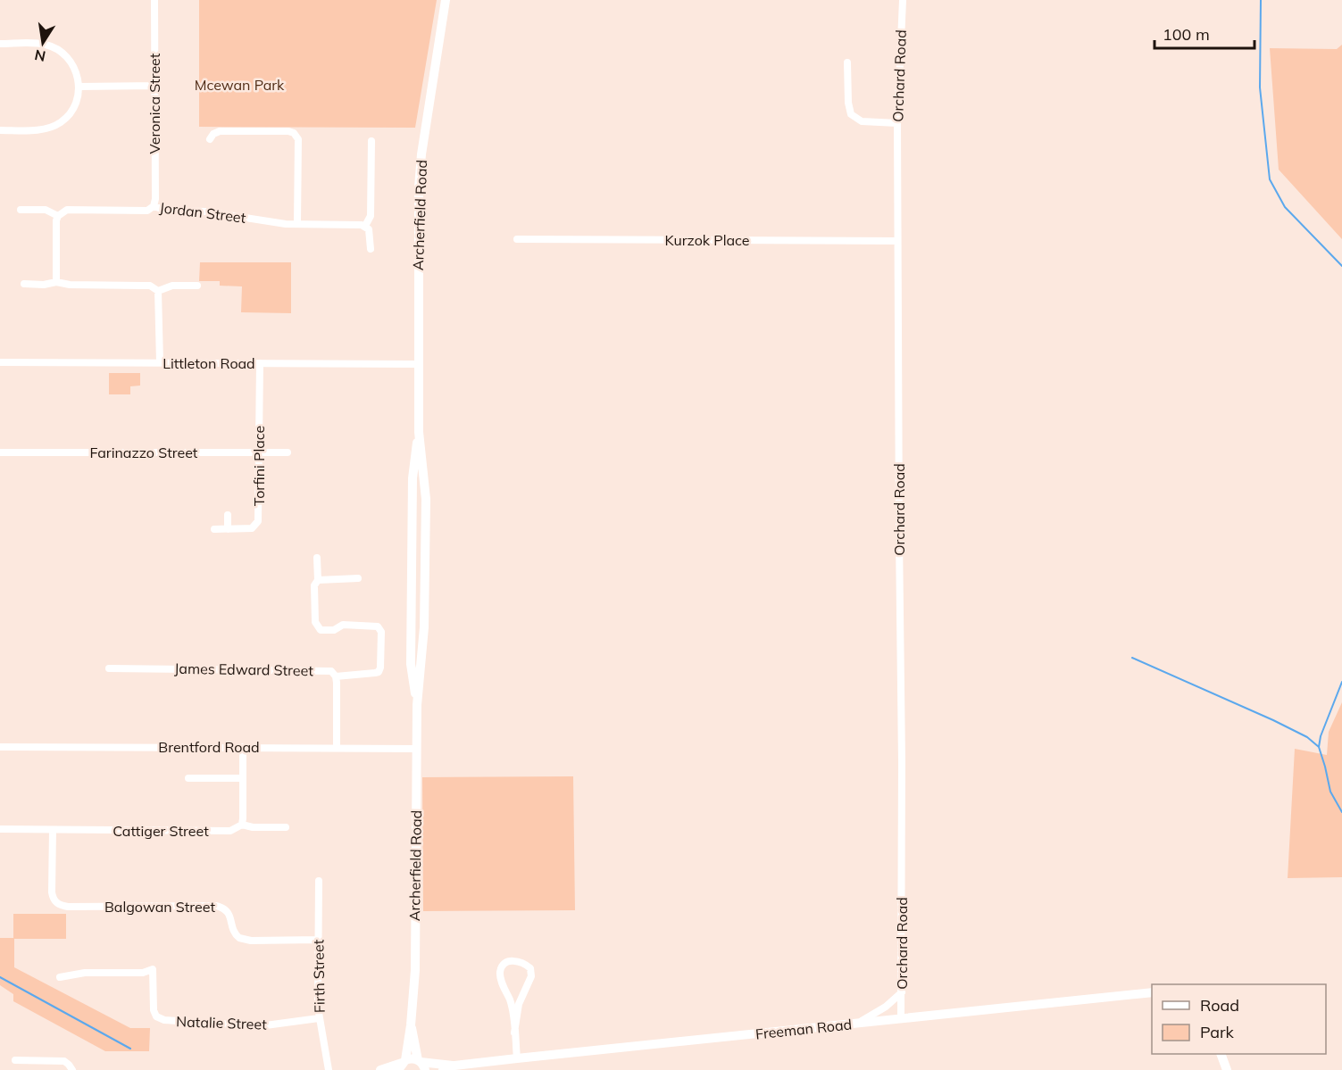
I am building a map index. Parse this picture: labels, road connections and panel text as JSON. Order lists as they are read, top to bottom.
{
  "streets": {
    "main road": ["Archerfield Road", "Freeman Road"],
    "street": [
      "Orchard Road",
      "Veronica Street",
      "Jordan Street",
      "Kurzok Place",
      "Littleton Road",
      "Farinazzo Street",
      "Torfini Place",
      "James Edward Street",
      "Brentford Road",
      "Cattiger Street",
      "Balgowan Street",
      "Firth Street",
      "Natalie Street"
    ]
  },
  "crossings": [
    ["Orchard Road", "Kurzok Place"],
    ["Orchard Road", "Freeman Road"],
    ["Veronica Street", "Jordan Street"],
    ["Archerfield Road", "Littleton Road"],
    ["Archerfield Road", "Brentford Road"],
    ["Archerfield Road", "Freeman Road"],
    ["Littleton Road", "Torfini Place"],
    ["Farinazzo Street", "Torfini Place"],
    ["Cattiger Street", "Balgowan Street"],
    ["Balgowan Street", "Firth Street"],
    ["Firth Street", "Natalie Street"]
  ],
  "parks": ["Mcewan Park"],
  "legend": ["Road", "Park"],
  "scale_bar": "100 m",
  "north": "bottom"
}
